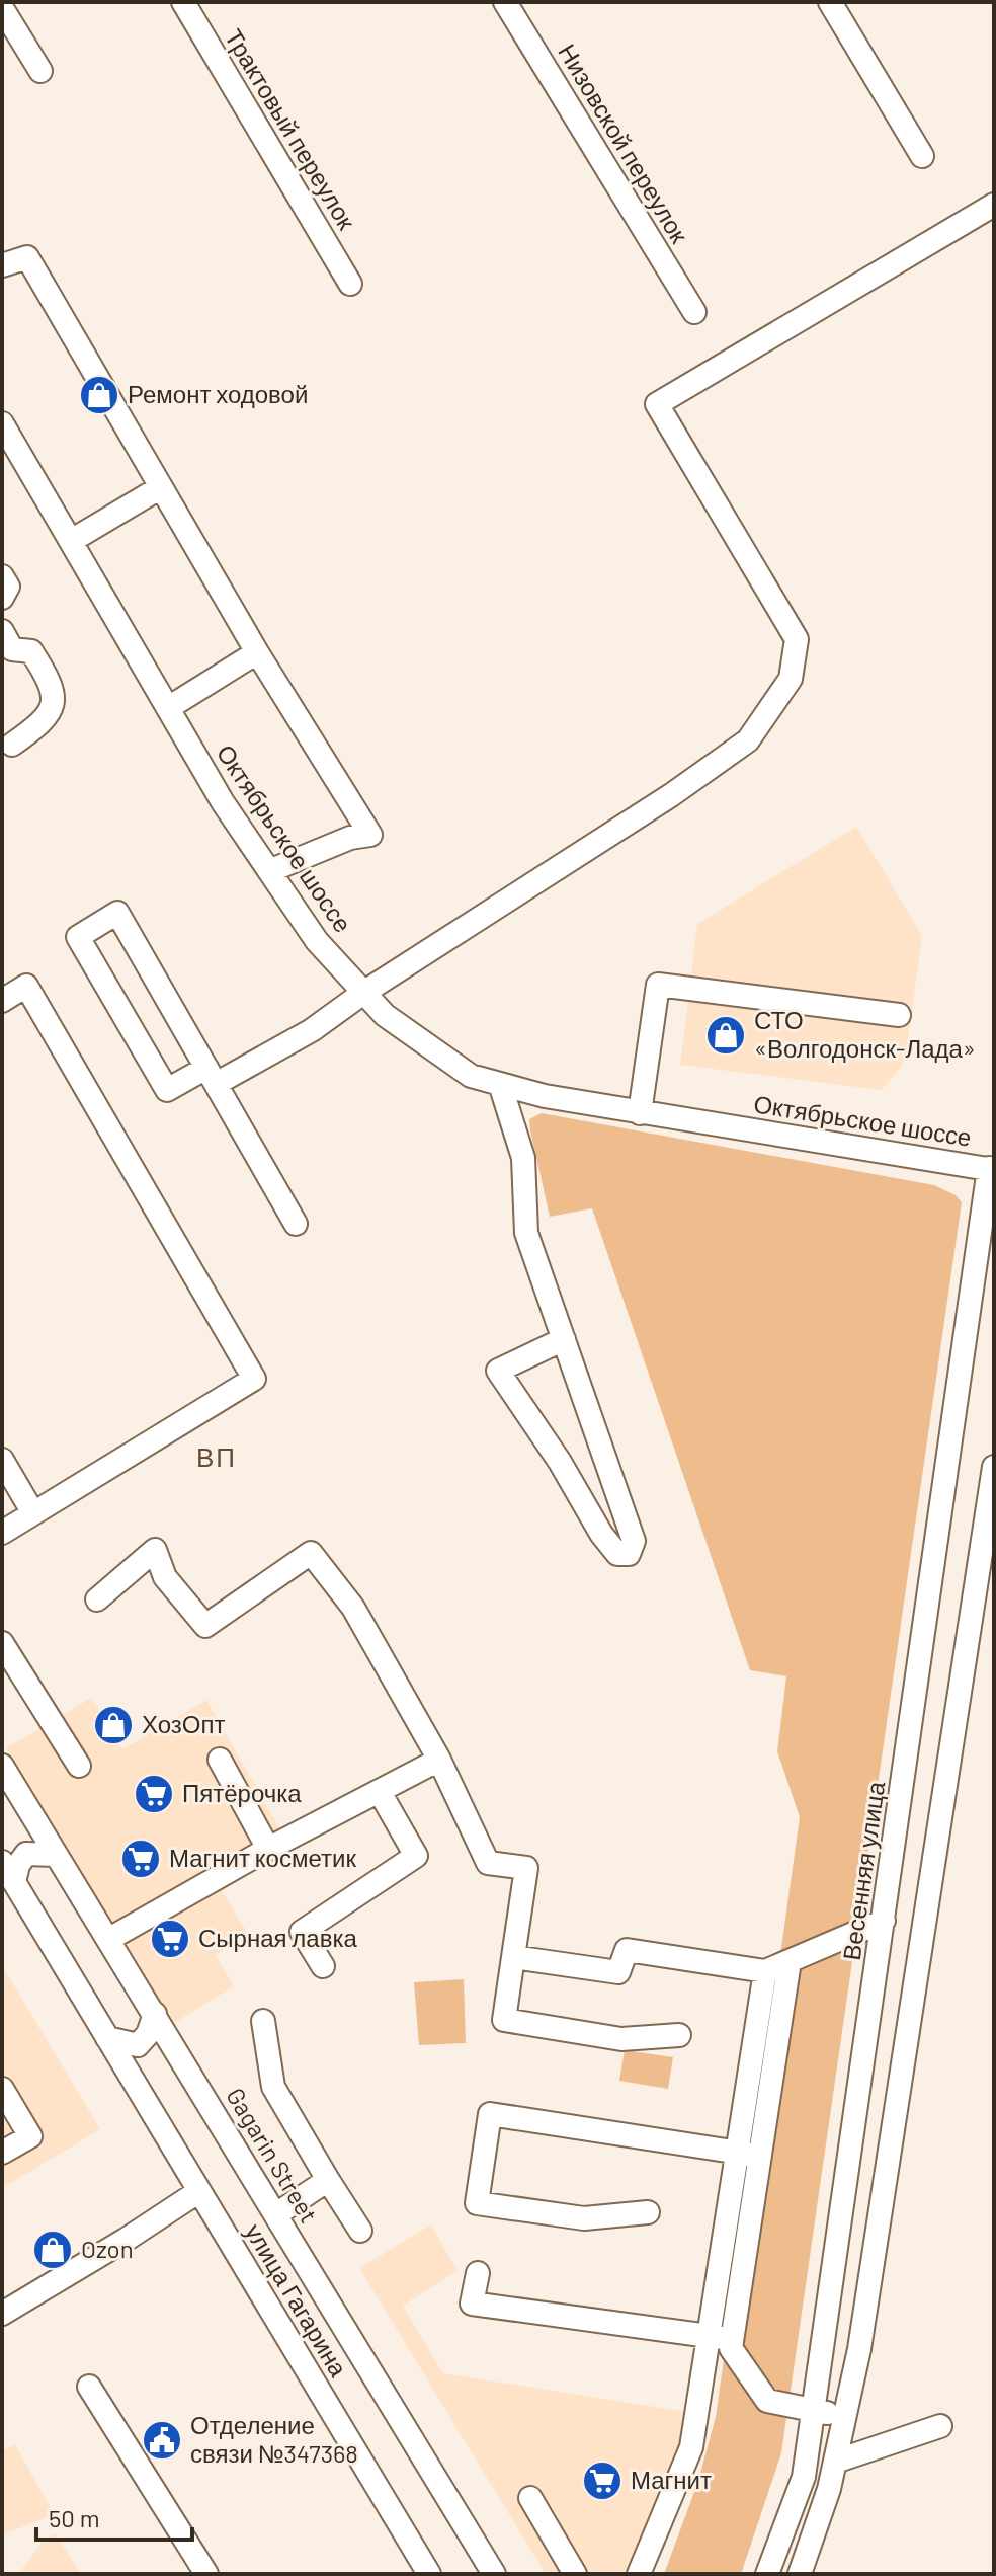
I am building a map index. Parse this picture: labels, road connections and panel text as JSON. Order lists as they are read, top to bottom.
{
  "streets": {
    "street": [
      "Трактовый переулок",
      "Низовской переулок",
      "Октябрьское шоссе",
      "Весенняя улица",
      "Gagarin Street",
      "улица Гагарина"
    ]
  },
  "crossings": [
    ["Октябрьское шоссе", "Весенняя улица"]
  ],
  "districts": ["ВП"],
  "places": {
    "shop": [
      "Ремонт ходовой",
      "СТО «Волгодонск-Лада»",
      "ХозОпт",
      "Ozon"
    ],
    "supermarket": [
      "Пятёрочка",
      "Магнит косметик",
      "Сырная лавка",
      "Магнит"
    ],
    "public building": ["Отделение связи №347368"]
  },
  "scale_bar": "50 m"
}
